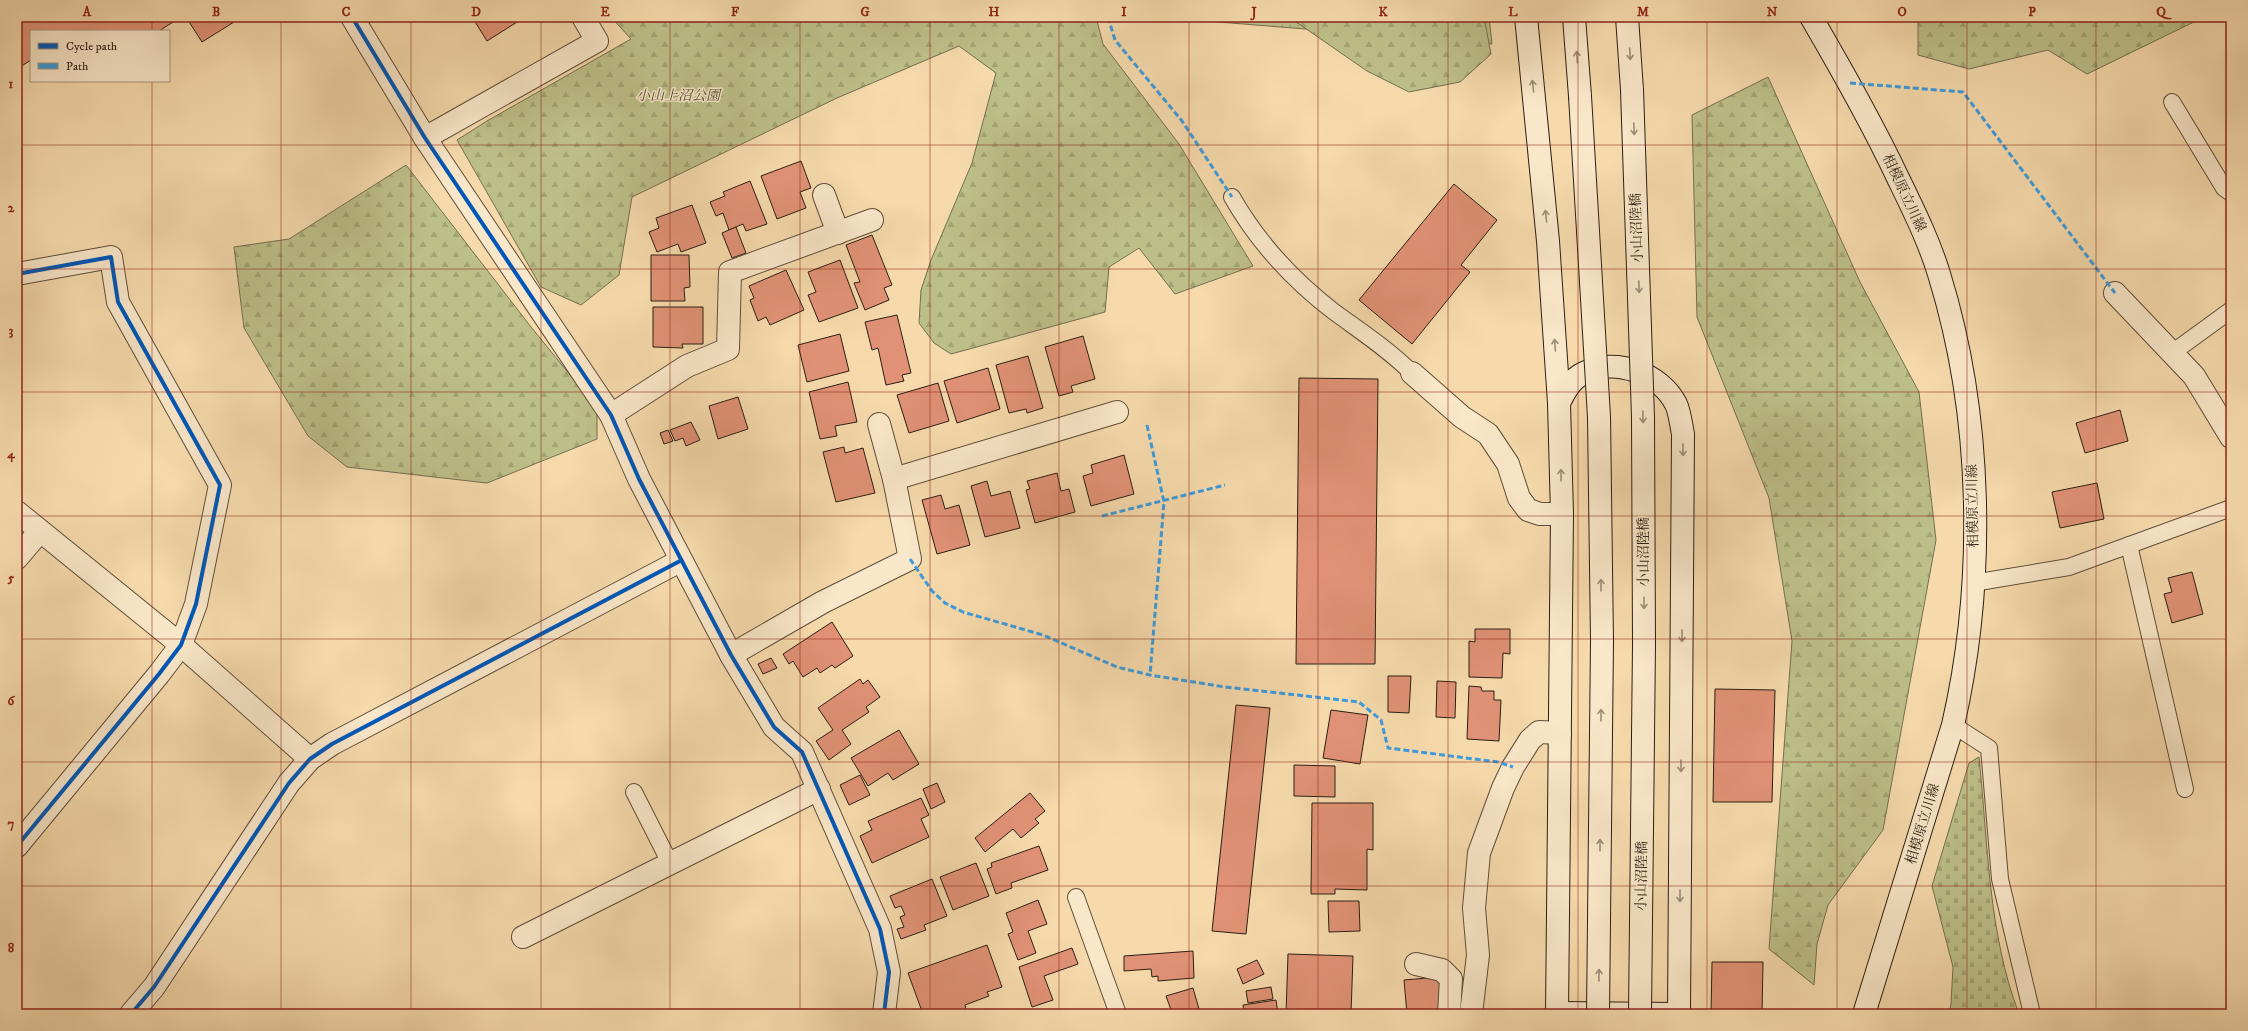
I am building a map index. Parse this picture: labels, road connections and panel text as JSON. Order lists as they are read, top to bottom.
{
  "streets": {
    "street": ["相模原立川線", "小山沼陸橋"]
  },
  "parks": ["小山上沼公園"],
  "legend": ["Cycle path", "Path"],
  "grid": {
    "columns": [
      "A",
      "B",
      "C",
      "D",
      "E",
      "F",
      "G",
      "H",
      "I",
      "J",
      "K",
      "L",
      "M",
      "N",
      "O",
      "P",
      "Q"
    ],
    "rows": [
      "1",
      "2",
      "3",
      "4",
      "5",
      "6",
      "7",
      "8"
    ]
  }
}
